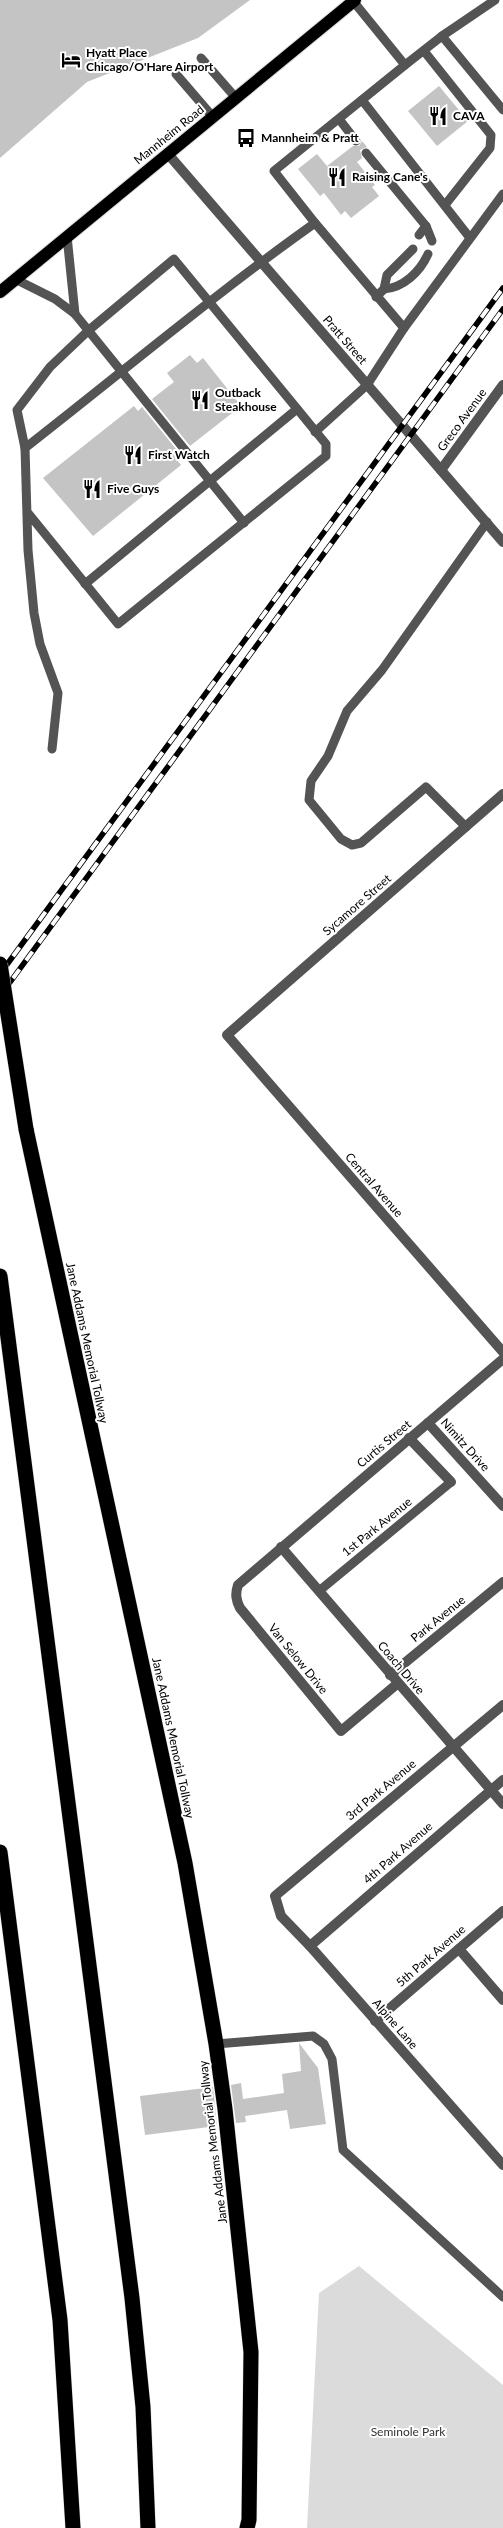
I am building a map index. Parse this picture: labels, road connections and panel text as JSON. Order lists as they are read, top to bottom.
{
  "streets": {
    "highway": ["Jane Addams Memorial Tollway"],
    "main road": ["Mannheim Road"],
    "street": [
      "Pratt Street",
      "Greco Avenue",
      "Sycamore Street",
      "Central Avenue",
      "Curtis Street",
      "Nimitz Drive",
      "Park Avenue",
      "Van Selow Drive",
      "Coach Drive",
      "3rd Park Avenue",
      "4th Park Avenue",
      "5th Park Avenue",
      "Alpine Lane"
    ],
    "lane": ["1st Park Avenue"]
  },
  "crossings": [
    ["Mannheim Road", "Pratt Street"],
    ["Pratt Street", "Greco Avenue"],
    ["Sycamore Street", "Central Avenue"],
    ["Curtis Street", "Nimitz Drive"],
    ["Curtis Street", "Van Selow Drive"],
    ["Curtis Street", "Coach Drive"],
    ["1st Park Avenue", "Coach Drive"],
    ["Park Avenue", "Coach Drive"],
    ["Van Selow Drive", "Coach Drive"],
    ["Coach Drive", "3rd Park Avenue"],
    ["Coach Drive", "4th Park Avenue"],
    ["3rd Park Avenue", "Alpine Lane"],
    ["4th Park Avenue", "Alpine Lane"],
    ["5th Park Avenue", "Alpine Lane"]
  ],
  "parks": ["Seminole Park"],
  "places": {
    "hotel": ["Hyatt Place Chicago/O'Hare Airport"],
    "restaurant": [
      "CAVA",
      "Raising Cane's",
      "Outback Steakhouse",
      "First Watch",
      "Five Guys"
    ],
    "bus stop": ["Mannheim & Pratt"]
  }
}
